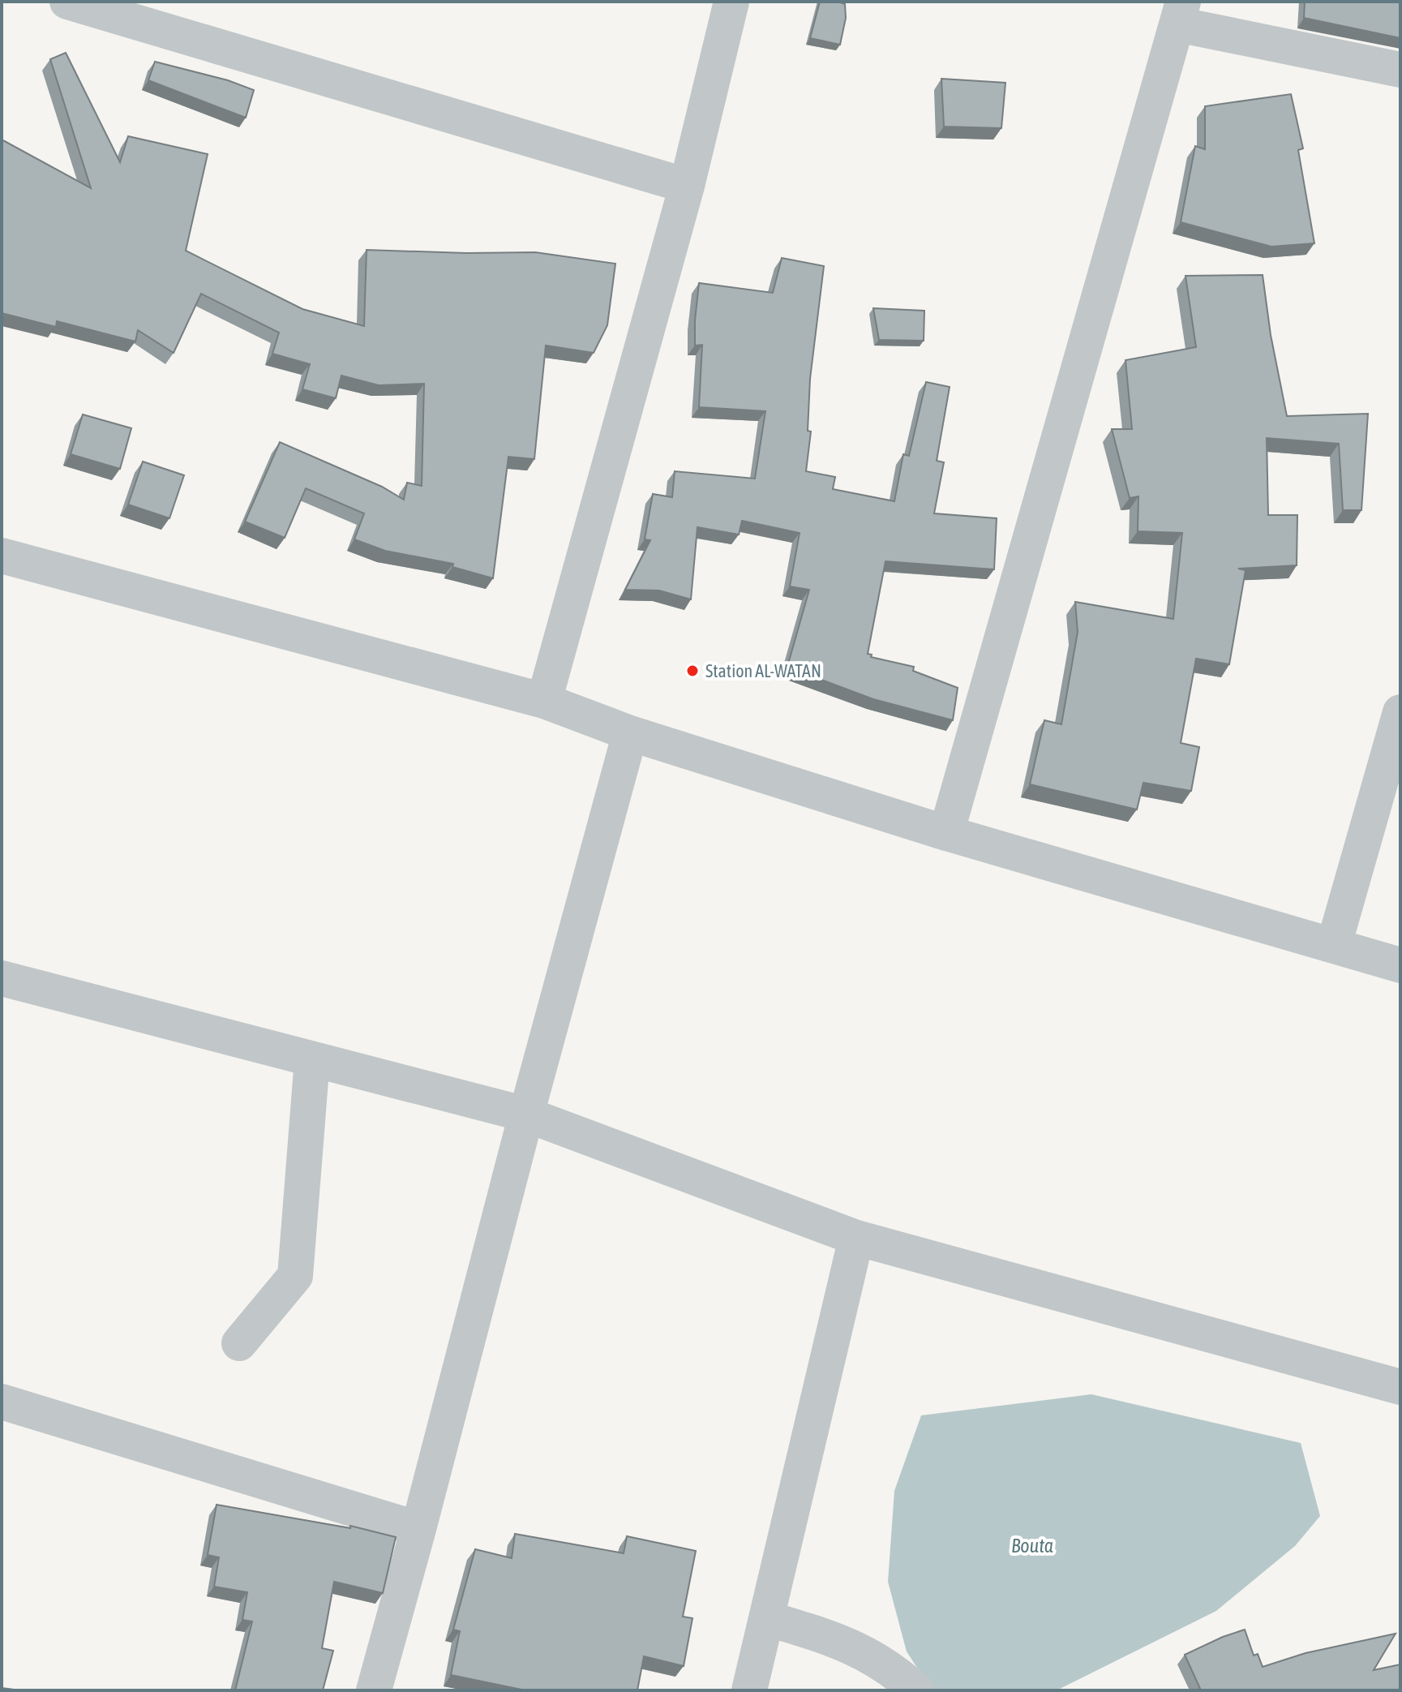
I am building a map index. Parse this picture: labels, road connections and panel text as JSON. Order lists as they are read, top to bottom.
{
  "water": ["Bouta"],
  "places": ["Station AL-WATAN"]
}
